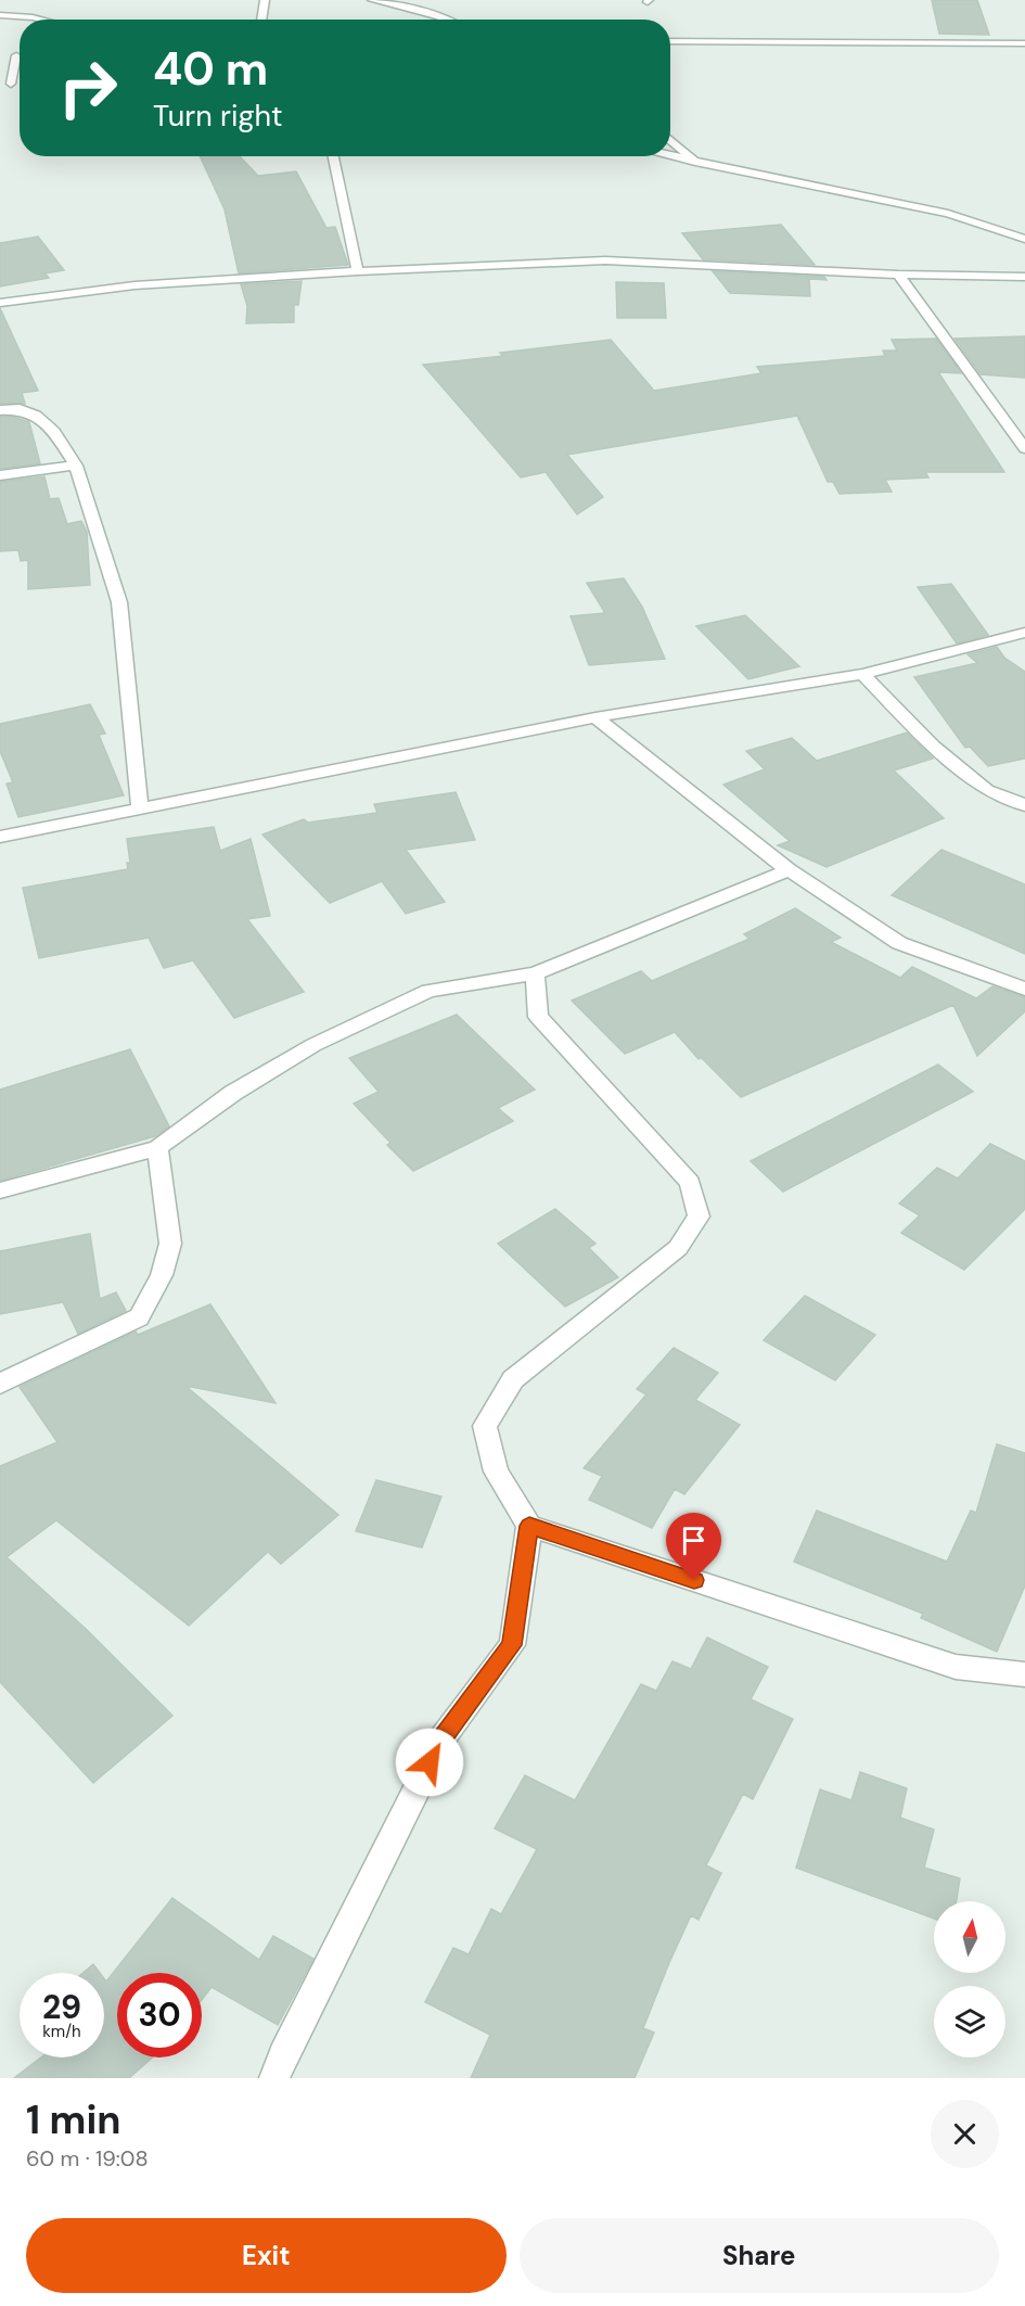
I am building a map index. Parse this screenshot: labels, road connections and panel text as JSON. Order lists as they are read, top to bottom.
{
  "north": "top",
  "page": {
    "turn": ["40 m", "Turn right"],
    "speed": "29 km/h",
    "limit": "30",
    "heading": ["1 min", "60 m · 19:08"],
    "buttons": ["Exit", "Share"]
  }
}
